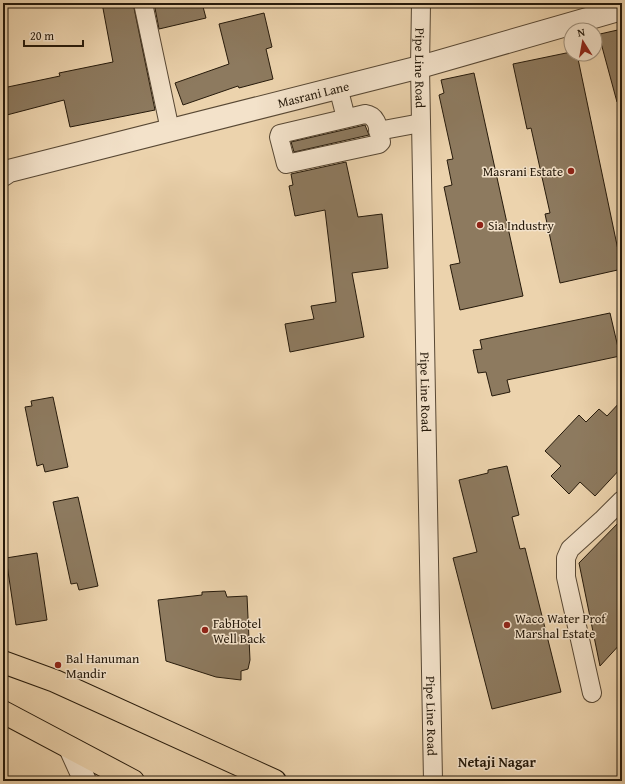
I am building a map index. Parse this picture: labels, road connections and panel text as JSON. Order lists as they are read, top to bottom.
{
  "streets": {
    "street": ["Pipe Line Road", "Masrani Lane"]
  },
  "crossings": [
    ["Pipe Line Road", "Masrani Lane"]
  ],
  "districts": ["Netaji Nagar"],
  "places": [
    "Masrani Estate",
    "Sia Industry",
    "Waco Water Prof Marshal Estate",
    "FabHotel Well Back",
    "Bal Hanuman Mandir"
  ],
  "scale_bar": "20 m",
  "north": "top"
}
